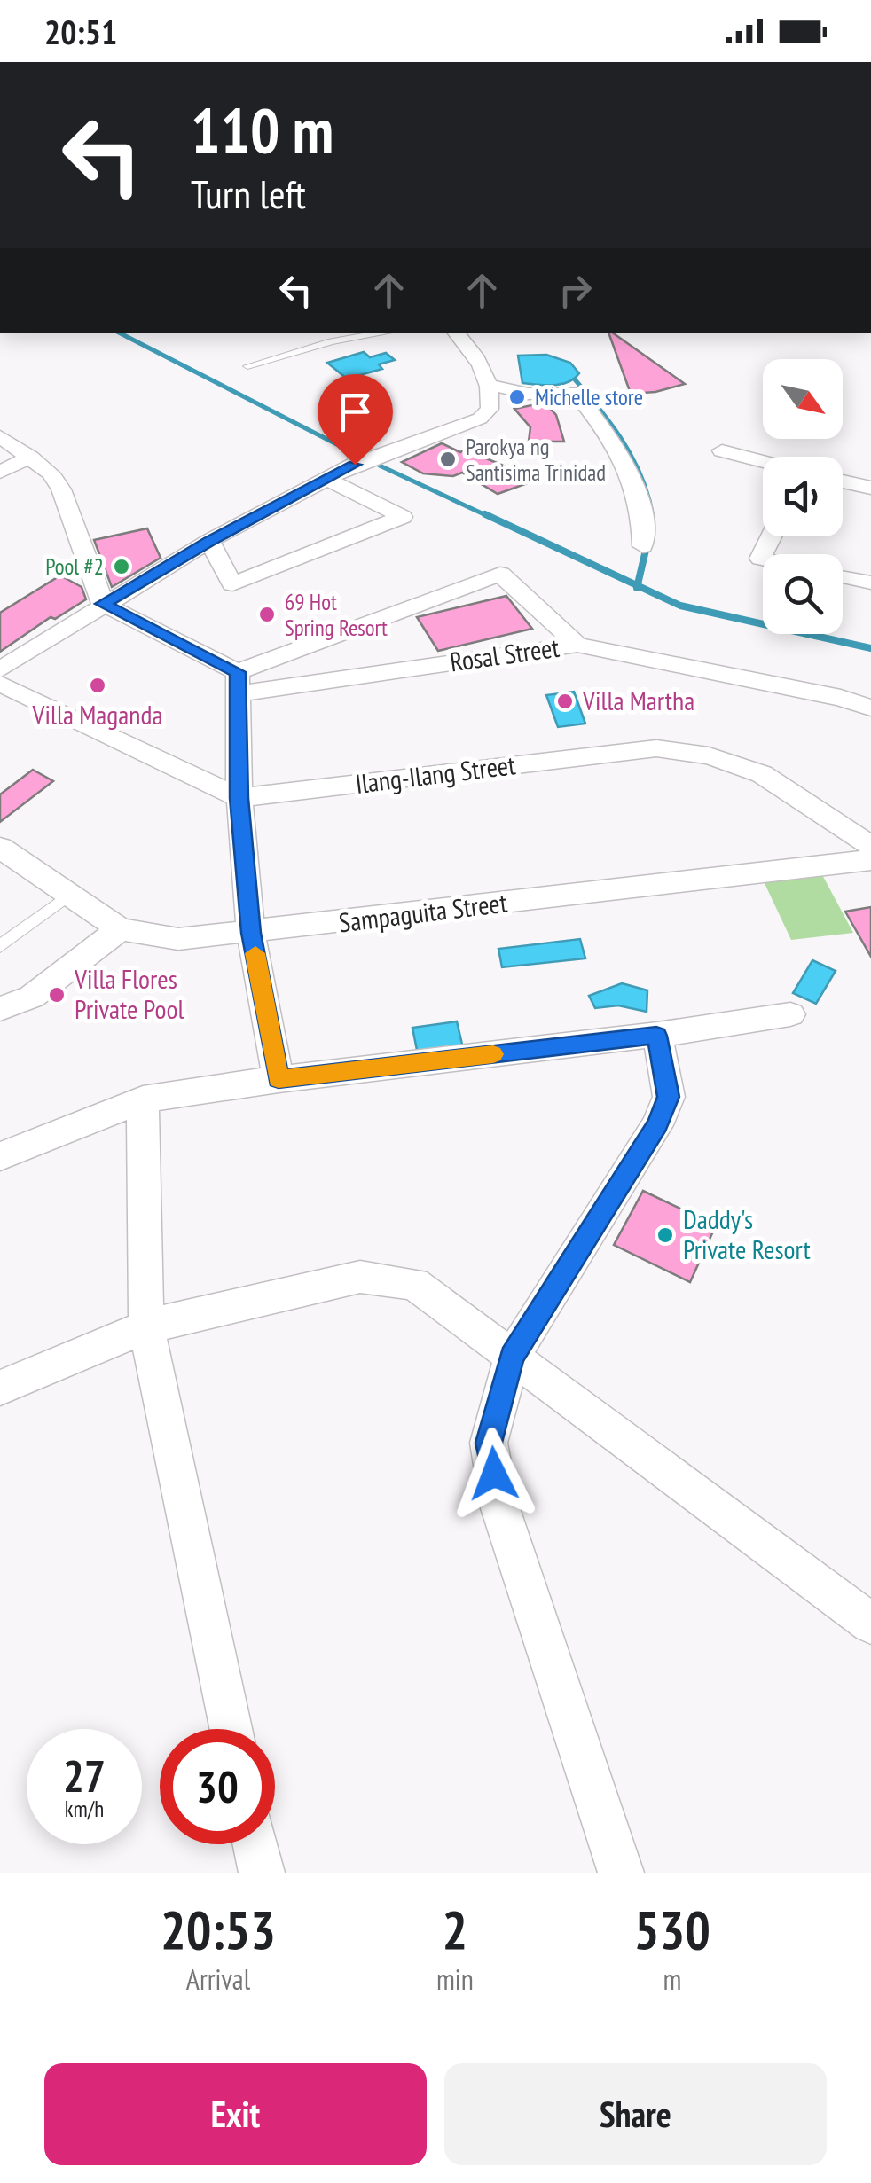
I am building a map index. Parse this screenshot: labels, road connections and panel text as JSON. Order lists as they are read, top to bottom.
{
  "streets": {
    "street": ["Rosal Street", "Ilang-Ilang Street", "Sampaguita Street"]
  },
  "places": [
    "Michelle store",
    "Parokya ng Santisima Trinidad",
    "Pool #2",
    "69 Hot Spring Resort",
    "Villa Maganda",
    "Villa Martha",
    "Villa Flores Private Pool",
    "Daddy's Private Resort"
  ],
  "north": "bottom right",
  "page": {
    "status": "20:51",
    "turn": ["110 m", "Turn left"],
    "speed": "27 km/h",
    "limit": "30",
    "eta": [
      "20:53",
      "Arrival",
      "2",
      "min",
      "530",
      "m"
    ],
    "buttons": ["Exit", "Share"]
  }
}
